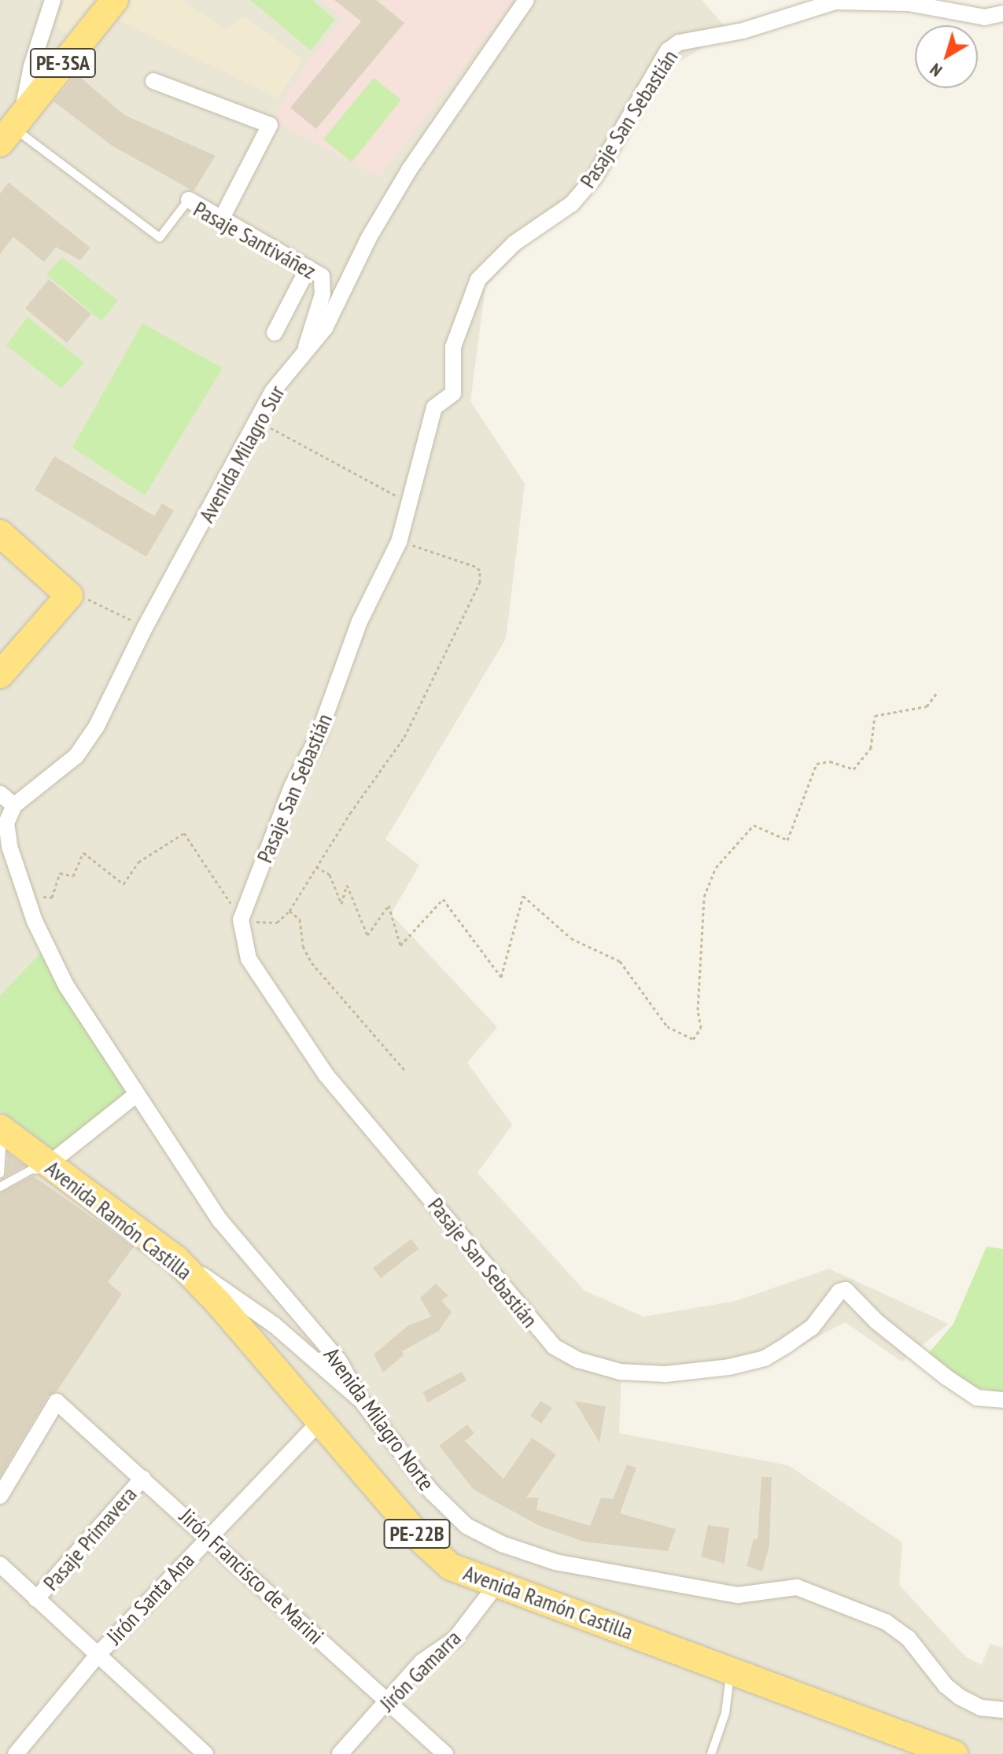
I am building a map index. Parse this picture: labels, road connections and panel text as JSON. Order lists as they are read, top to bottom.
{
  "streets": {
    "highway": ["PE-3SA", "Avenida Ramón Castilla", "PE-22B"],
    "street": [
      "Pasaje San Sebastián",
      "Pasaje Santiváñez",
      "Avenida Milagro Sur",
      "Avenida Milagro Norte",
      "Pasaje Primavera",
      "Jirón Francisco de Marini",
      "Jirón Santa Ana",
      "Jirón Gamarra"
    ]
  },
  "crossings": [
    ["PE-3SA", "Pasaje Santiváñez"],
    ["Pasaje Santiváñez", "Avenida Milagro Sur"],
    ["Avenida Milagro Sur", "Avenida Milagro Norte"],
    ["Avenida Ramón Castilla", "Jirón Santa Ana"],
    ["Avenida Ramón Castilla", "Jirón Gamarra"],
    ["Pasaje Primavera", "Jirón Francisco de Marini"],
    ["Jirón Francisco de Marini", "Jirón Santa Ana"],
    ["Jirón Francisco de Marini", "Jirón Gamarra"]
  ],
  "north": "bottom left"
}
